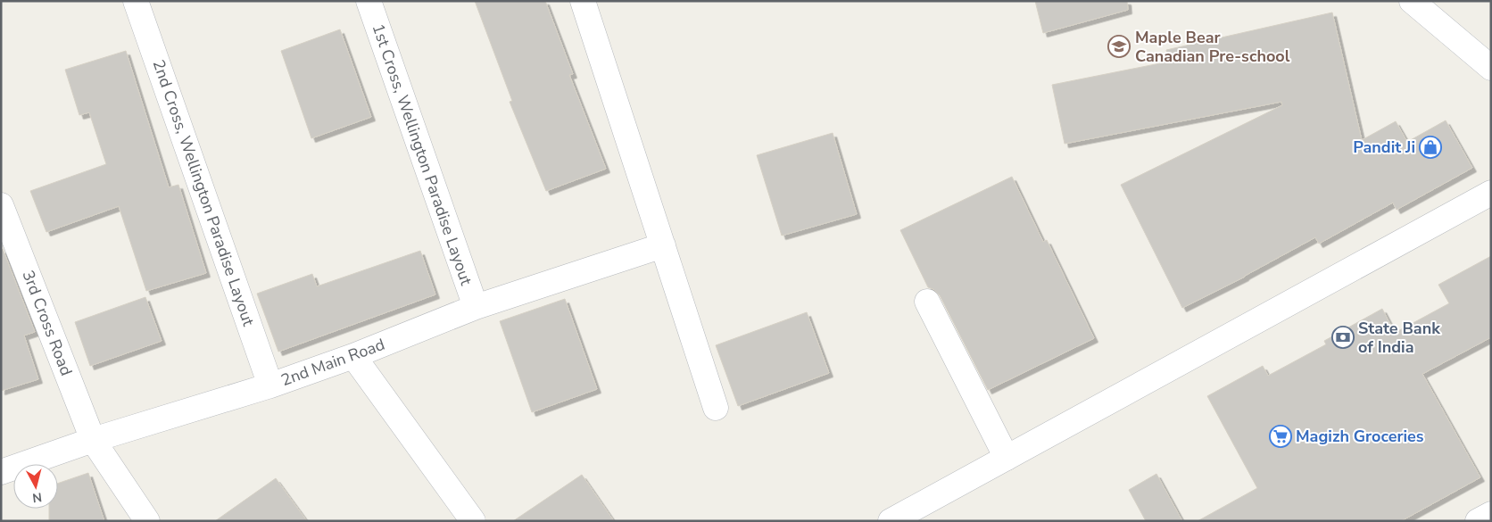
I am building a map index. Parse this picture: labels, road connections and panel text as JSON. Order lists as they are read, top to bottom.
{
  "streets": {
    "street": [
      "1st Cross, Wellington Paradise Layout",
      "2nd Cross, Wellington Paradise Layout",
      "3rd Cross Road",
      "2nd Main Road"
    ]
  },
  "crossings": [
    ["1st Cross, Wellington Paradise Layout", "2nd Main Road"],
    ["2nd Cross, Wellington Paradise Layout", "2nd Main Road"],
    ["3rd Cross Road", "2nd Main Road"]
  ],
  "places": {
    "school or university": ["Maple Bear Canadian Pre-school"],
    "shop": ["Pandit Ji"],
    "bank": ["State Bank of India"],
    "supermarket": ["Magizh Groceries"]
  },
  "north": "bottom"
}
